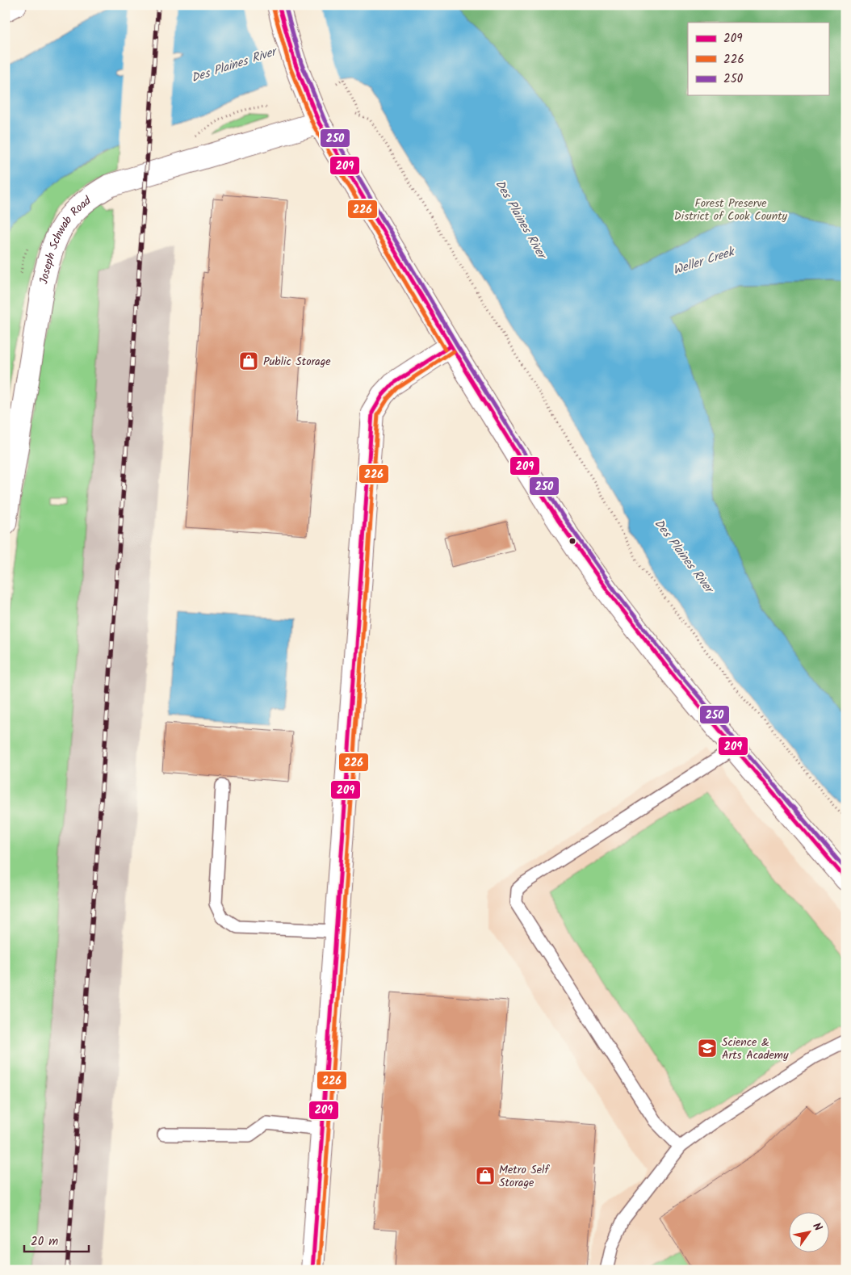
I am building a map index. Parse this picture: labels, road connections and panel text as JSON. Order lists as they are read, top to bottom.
{
  "streets": {
    "main road": ["Joseph Schwab Road"]
  },
  "water": ["Des Plaines River", "Weller Creek"],
  "parks": ["Forest Preserve District of Cook County"],
  "places": {
    "shop": ["Public Storage", "Metro Self Storage"],
    "school or university": ["Science & Arts Academy"]
  },
  "lines": ["transit line 209", "transit line 250", "transit line 226"],
  "legend": ["209", "226", "250"],
  "scale_bar": "20 m",
  "north": "top right"
}
